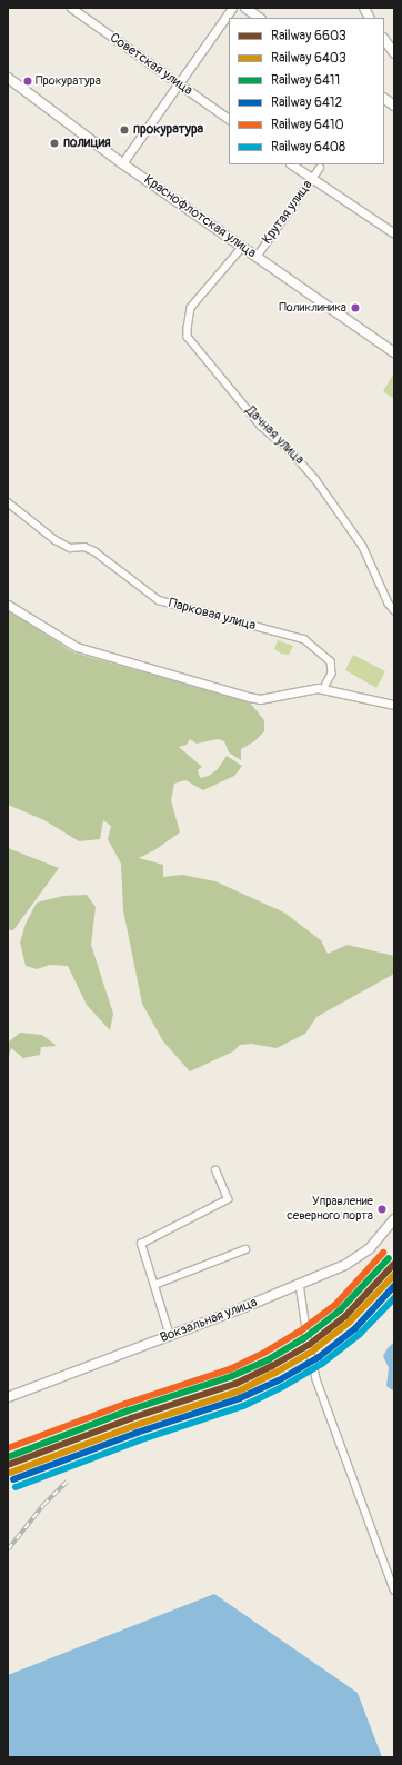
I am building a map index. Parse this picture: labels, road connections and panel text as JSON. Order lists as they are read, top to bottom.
{
  "streets": {
    "main road": ["Краснофлотская улица", "Вокзальная улица"],
    "street": [
      "Советская улица",
      "Крутая улица",
      "Дачная улица",
      "Парковая улица"
    ]
  },
  "crossings": [
    ["Крутая улица", "Краснофлотская улица"],
    ["Краснофлотская улица", "Дачная улица"]
  ],
  "places": [
    "Прокуратура",
    "прокуратура",
    "полиция",
    "Поликлиника",
    "Управление северного порта"
  ],
  "lines": [
    "rail line 6410",
    "rail line 6411",
    "rail line 6603",
    "rail line 6403",
    "rail line 6412",
    "rail line 6408"
  ],
  "legend": [
    "Railway 6603",
    "Railway 6403",
    "Railway 6411",
    "Railway 6412",
    "Railway 6410",
    "Railway 6408"
  ]
}
